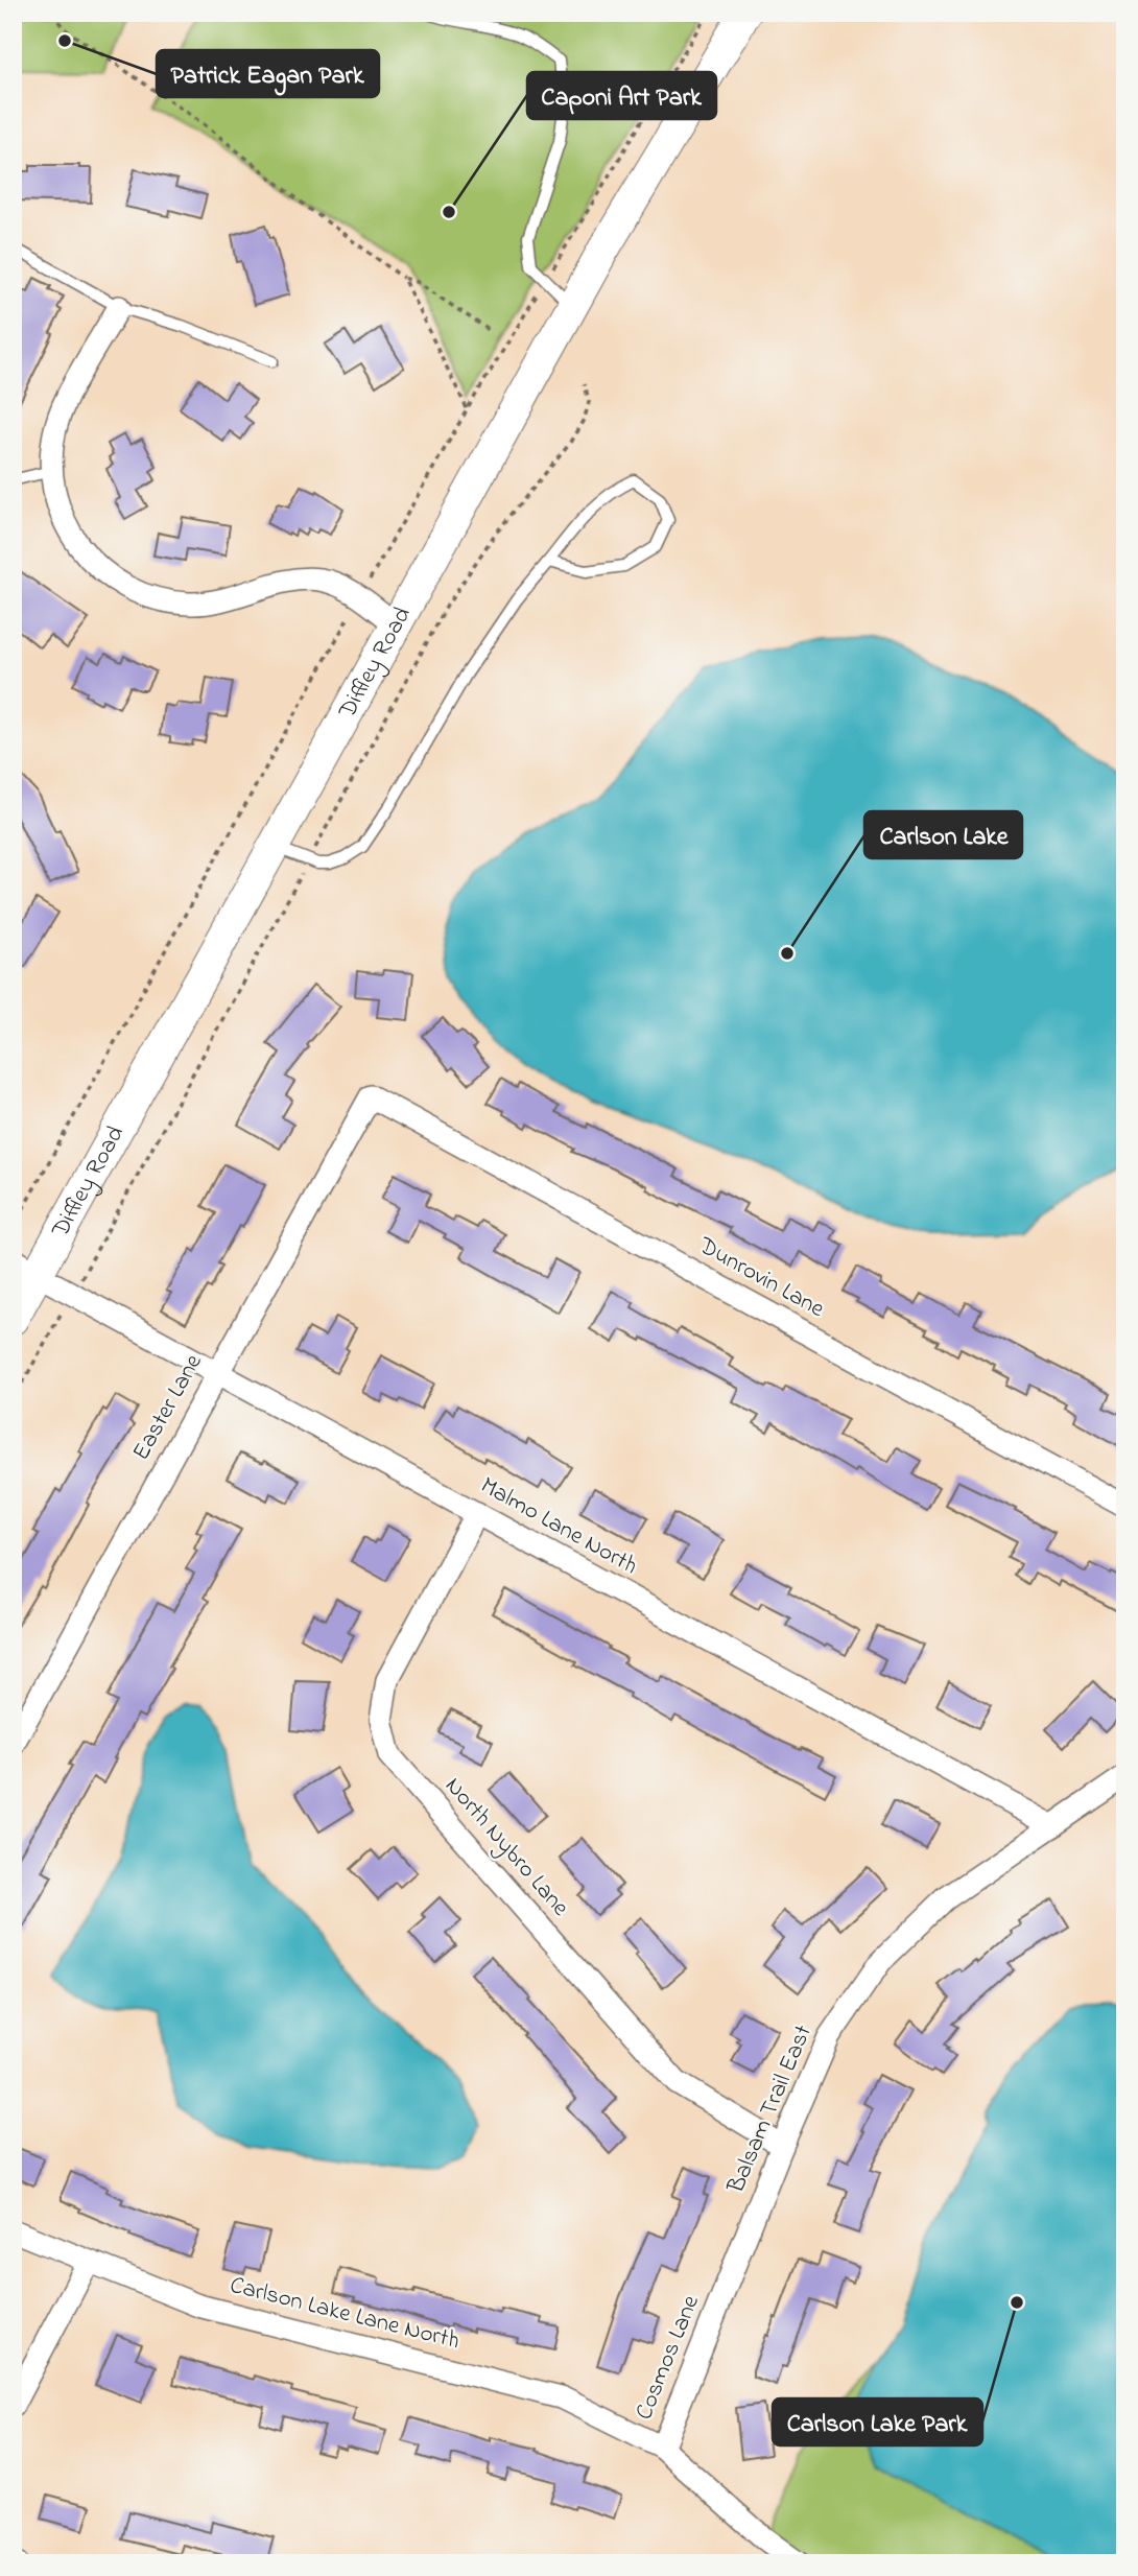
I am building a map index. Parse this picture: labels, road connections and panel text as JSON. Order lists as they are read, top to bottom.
{
  "streets": {
    "main road": ["Diffley Road"],
    "street": [
      "Dunrovin Lane",
      "Easter Lane",
      "Malmo Lane North",
      "North Nybro Lane",
      "Balsam Trail East",
      "Carlson Lake Lane North",
      "Cosmos Lane"
    ]
  },
  "crossings": [
    ["Diffley Road", "Malmo Lane North"],
    ["Dunrovin Lane", "Easter Lane"],
    ["Easter Lane", "Malmo Lane North"],
    ["Malmo Lane North", "North Nybro Lane"],
    ["Malmo Lane North", "Balsam Trail East"],
    ["North Nybro Lane", "Balsam Trail East"],
    ["Balsam Trail East", "Cosmos Lane"],
    ["Carlson Lake Lane North", "Cosmos Lane"]
  ],
  "places": [
    "Patrick Eagan Park",
    "Caponi Art Park",
    "Carlson Lake",
    "Carlson Lake Park"
  ]
}
